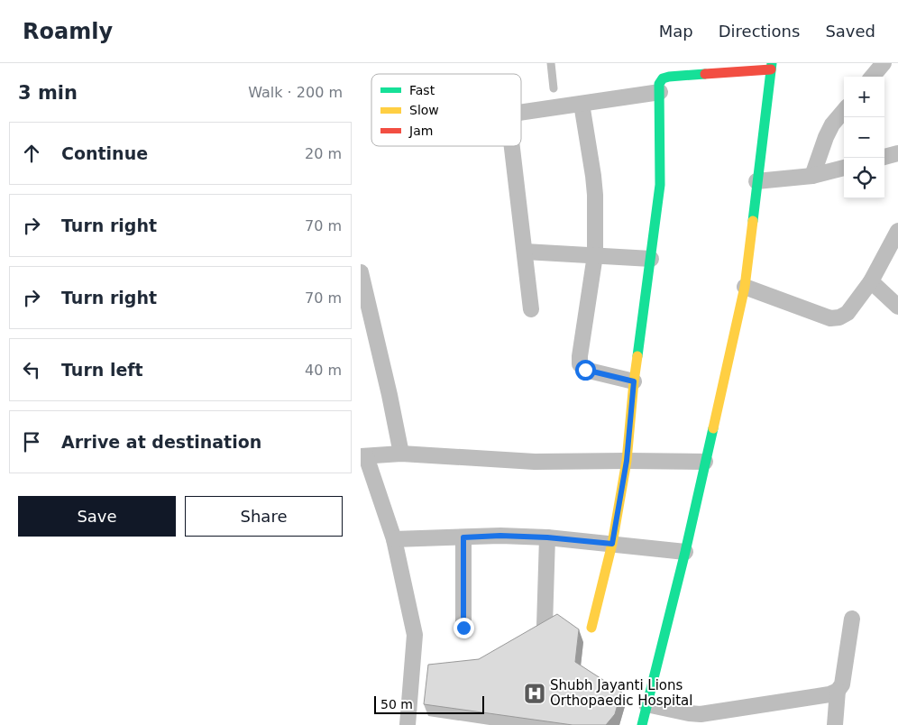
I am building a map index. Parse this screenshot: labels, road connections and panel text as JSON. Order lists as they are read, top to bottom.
{
  "places": {
    "hospital": ["Shubh Jayanti Lions Orthopaedic Hospital"]
  },
  "legend": ["Fast", "Slow", "Jam"],
  "scale_bar": "50 m",
  "page": {
    "header": "Roamly",
    "nav": ["Map", "Directions", "Saved"],
    "heading": ["3 min", "Walk · 200 m"],
    "map_buttons": ["+", "−"],
    "list": [
      ["Continue", "20 m"],
      ["Turn right", "70 m"],
      ["Turn right", "70 m"],
      ["Turn left", "40 m"],
      "Arrive at destination"
    ],
    "buttons": ["Save", "Share"],
    "scale": "50 m"
  }
}
